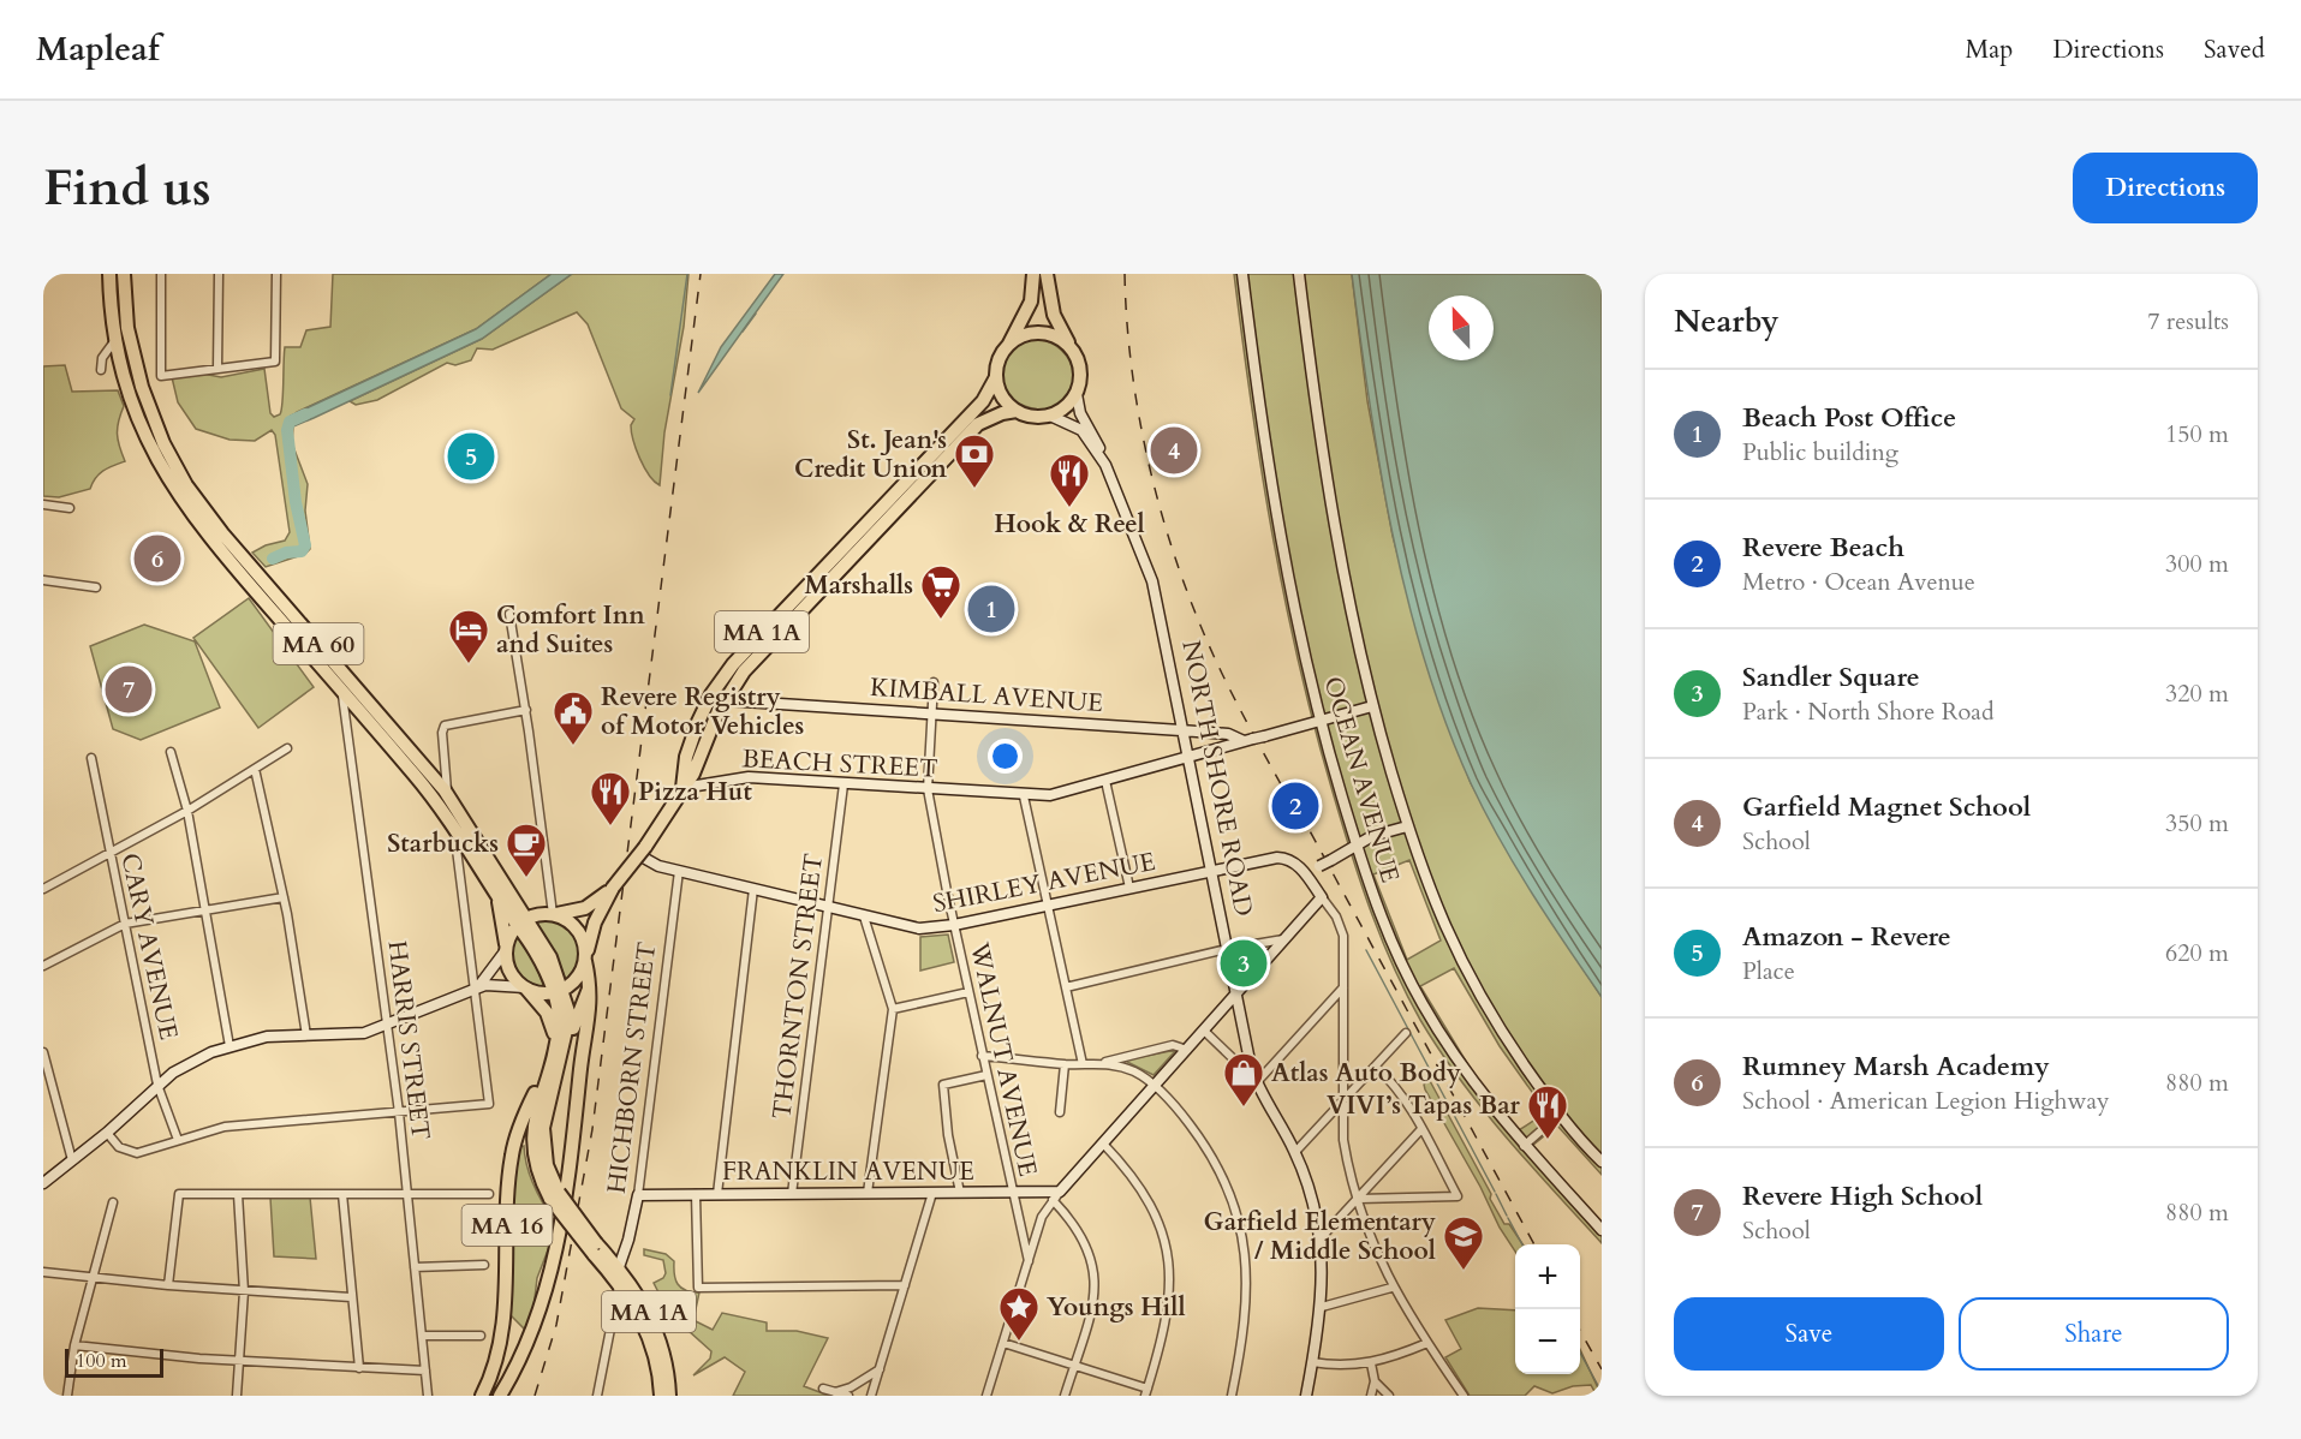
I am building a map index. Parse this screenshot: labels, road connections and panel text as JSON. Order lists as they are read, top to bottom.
{
  "streets": {
    "highway": ["MA 1A", "MA 60", "MA 16"],
    "main road": [
      "KIMBALL AVENUE",
      "BEACH STREET",
      "NORTH SHORE ROAD",
      "OCEAN AVENUE",
      "SHIRLEY AVENUE",
      "HICHBORN STREET",
      "FRANKLIN AVENUE"
    ],
    "street": [
      "CARY AVENUE",
      "THORNTON STREET",
      "HARRIS STREET",
      "WALNUT AVENUE"
    ]
  },
  "crossings": [
    ["MA 1A", "MA 60"],
    ["MA 1A", "KIMBALL AVENUE"],
    ["MA 1A", "BEACH STREET"],
    ["MA 1A", "NORTH SHORE ROAD"],
    ["MA 1A", "SHIRLEY AVENUE"],
    ["MA 1A", "HICHBORN STREET"],
    ["MA 1A", "MA 16"],
    ["MA 60", "HARRIS STREET"],
    ["MA 60", "MA 16"],
    ["KIMBALL AVENUE", "BEACH STREET"],
    ["KIMBALL AVENUE", "NORTH SHORE ROAD"],
    ["KIMBALL AVENUE", "WALNUT AVENUE"],
    ["BEACH STREET", "NORTH SHORE ROAD"],
    ["BEACH STREET", "OCEAN AVENUE"],
    ["BEACH STREET", "THORNTON STREET"],
    ["BEACH STREET", "WALNUT AVENUE"],
    ["NORTH SHORE ROAD", "SHIRLEY AVENUE"],
    ["SHIRLEY AVENUE", "THORNTON STREET"],
    ["SHIRLEY AVENUE", "WALNUT AVENUE"],
    ["SHIRLEY AVENUE", "HICHBORN STREET"],
    ["THORNTON STREET", "FRANKLIN AVENUE"],
    ["WALNUT AVENUE", "FRANKLIN AVENUE"],
    ["HICHBORN STREET", "FRANKLIN AVENUE"]
  ],
  "places": {
    "bank": ["St. Jean's Credit Union"],
    "restaurant": ["Hook & Reel", "Pizza Hut", "VIVI’s Tapas Bar"],
    "supermarket": ["Marshalls"],
    "hotel": ["Comfort Inn and Suites"],
    "public building": ["Revere Registry of Motor Vehicles"],
    "cafe": ["Starbucks"],
    "shop": ["Atlas Auto Body"],
    "school or university": ["Garfield Elementary / Middle School"],
    "place": ["Youngs Hill"]
  },
  "scale_bar": "100 m",
  "north": "top",
  "page": {
    "header": "Mapleaf",
    "nav": ["Map", "Directions", "Saved"],
    "buttons": [
      "Directions",
      ["Save", "Share"]
    ],
    "title": "Find us",
    "heading": ["Nearby", "7 results"],
    "list": [
      {
        "mark": "1",
        "name": "Beach Post Office",
        "note": "Public building",
        "value": "150 m"
      },
      {
        "mark": "2",
        "name": "Revere Beach",
        "note": "Metro · Ocean Avenue",
        "value": "300 m"
      },
      {
        "mark": "3",
        "name": "Sandler Square",
        "note": "Park · North Shore Road",
        "value": "320 m"
      },
      {
        "mark": "4",
        "name": "Garfield Magnet School",
        "note": "School",
        "value": "350 m"
      },
      {
        "mark": "5",
        "name": "Amazon - Revere",
        "note": "Place",
        "value": "620 m"
      },
      {
        "mark": "6",
        "name": "Rumney Marsh Academy",
        "note": "School · American Legion Highway",
        "value": "880 m"
      },
      {
        "mark": "7",
        "name": "Revere High School",
        "note": "School",
        "value": "880 m"
      }
    ],
    "pins": [
      "4",
      "5",
      "6",
      "1",
      "7",
      "2",
      "3"
    ],
    "map_buttons": ["+", "−"],
    "scale": "100 m"
  }
}
